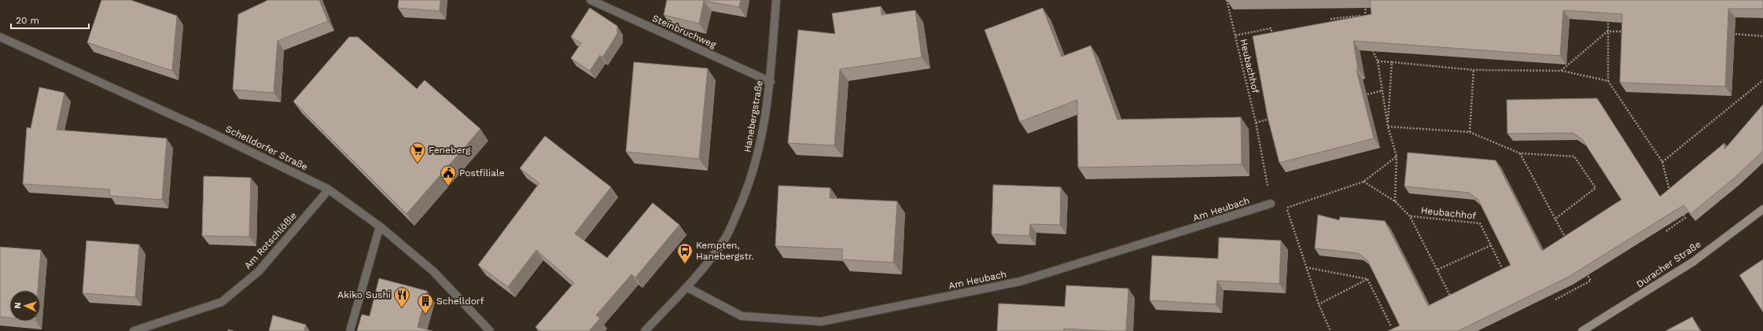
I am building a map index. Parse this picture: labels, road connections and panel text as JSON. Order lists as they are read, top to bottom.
{
  "streets": {
    "main road": ["Duracher Straße"],
    "street": [
      "Steinbruchweg",
      "Hanebergstraße",
      "Schelldorfer Straße",
      "Am Heubach",
      "Am Rotschlößle"
    ],
    "path": ["Heubachhof"]
  },
  "crossings": [
    ["Steinbruchweg", "Hanebergstraße"],
    ["Heubachhof", "Am Heubach"],
    ["Hanebergstraße", "Am Heubach"],
    ["Schelldorfer Straße", "Am Rotschlößle"]
  ],
  "places": {
    "supermarket": ["Feneberg"],
    "public building": ["Postfiliale"],
    "bus stop": ["Kempten, Hanebergstr."],
    "restaurant": ["Akiko Sushi"],
    "building": ["Schelldorf"]
  },
  "scale_bar": "20 m",
  "north": "left"
}
